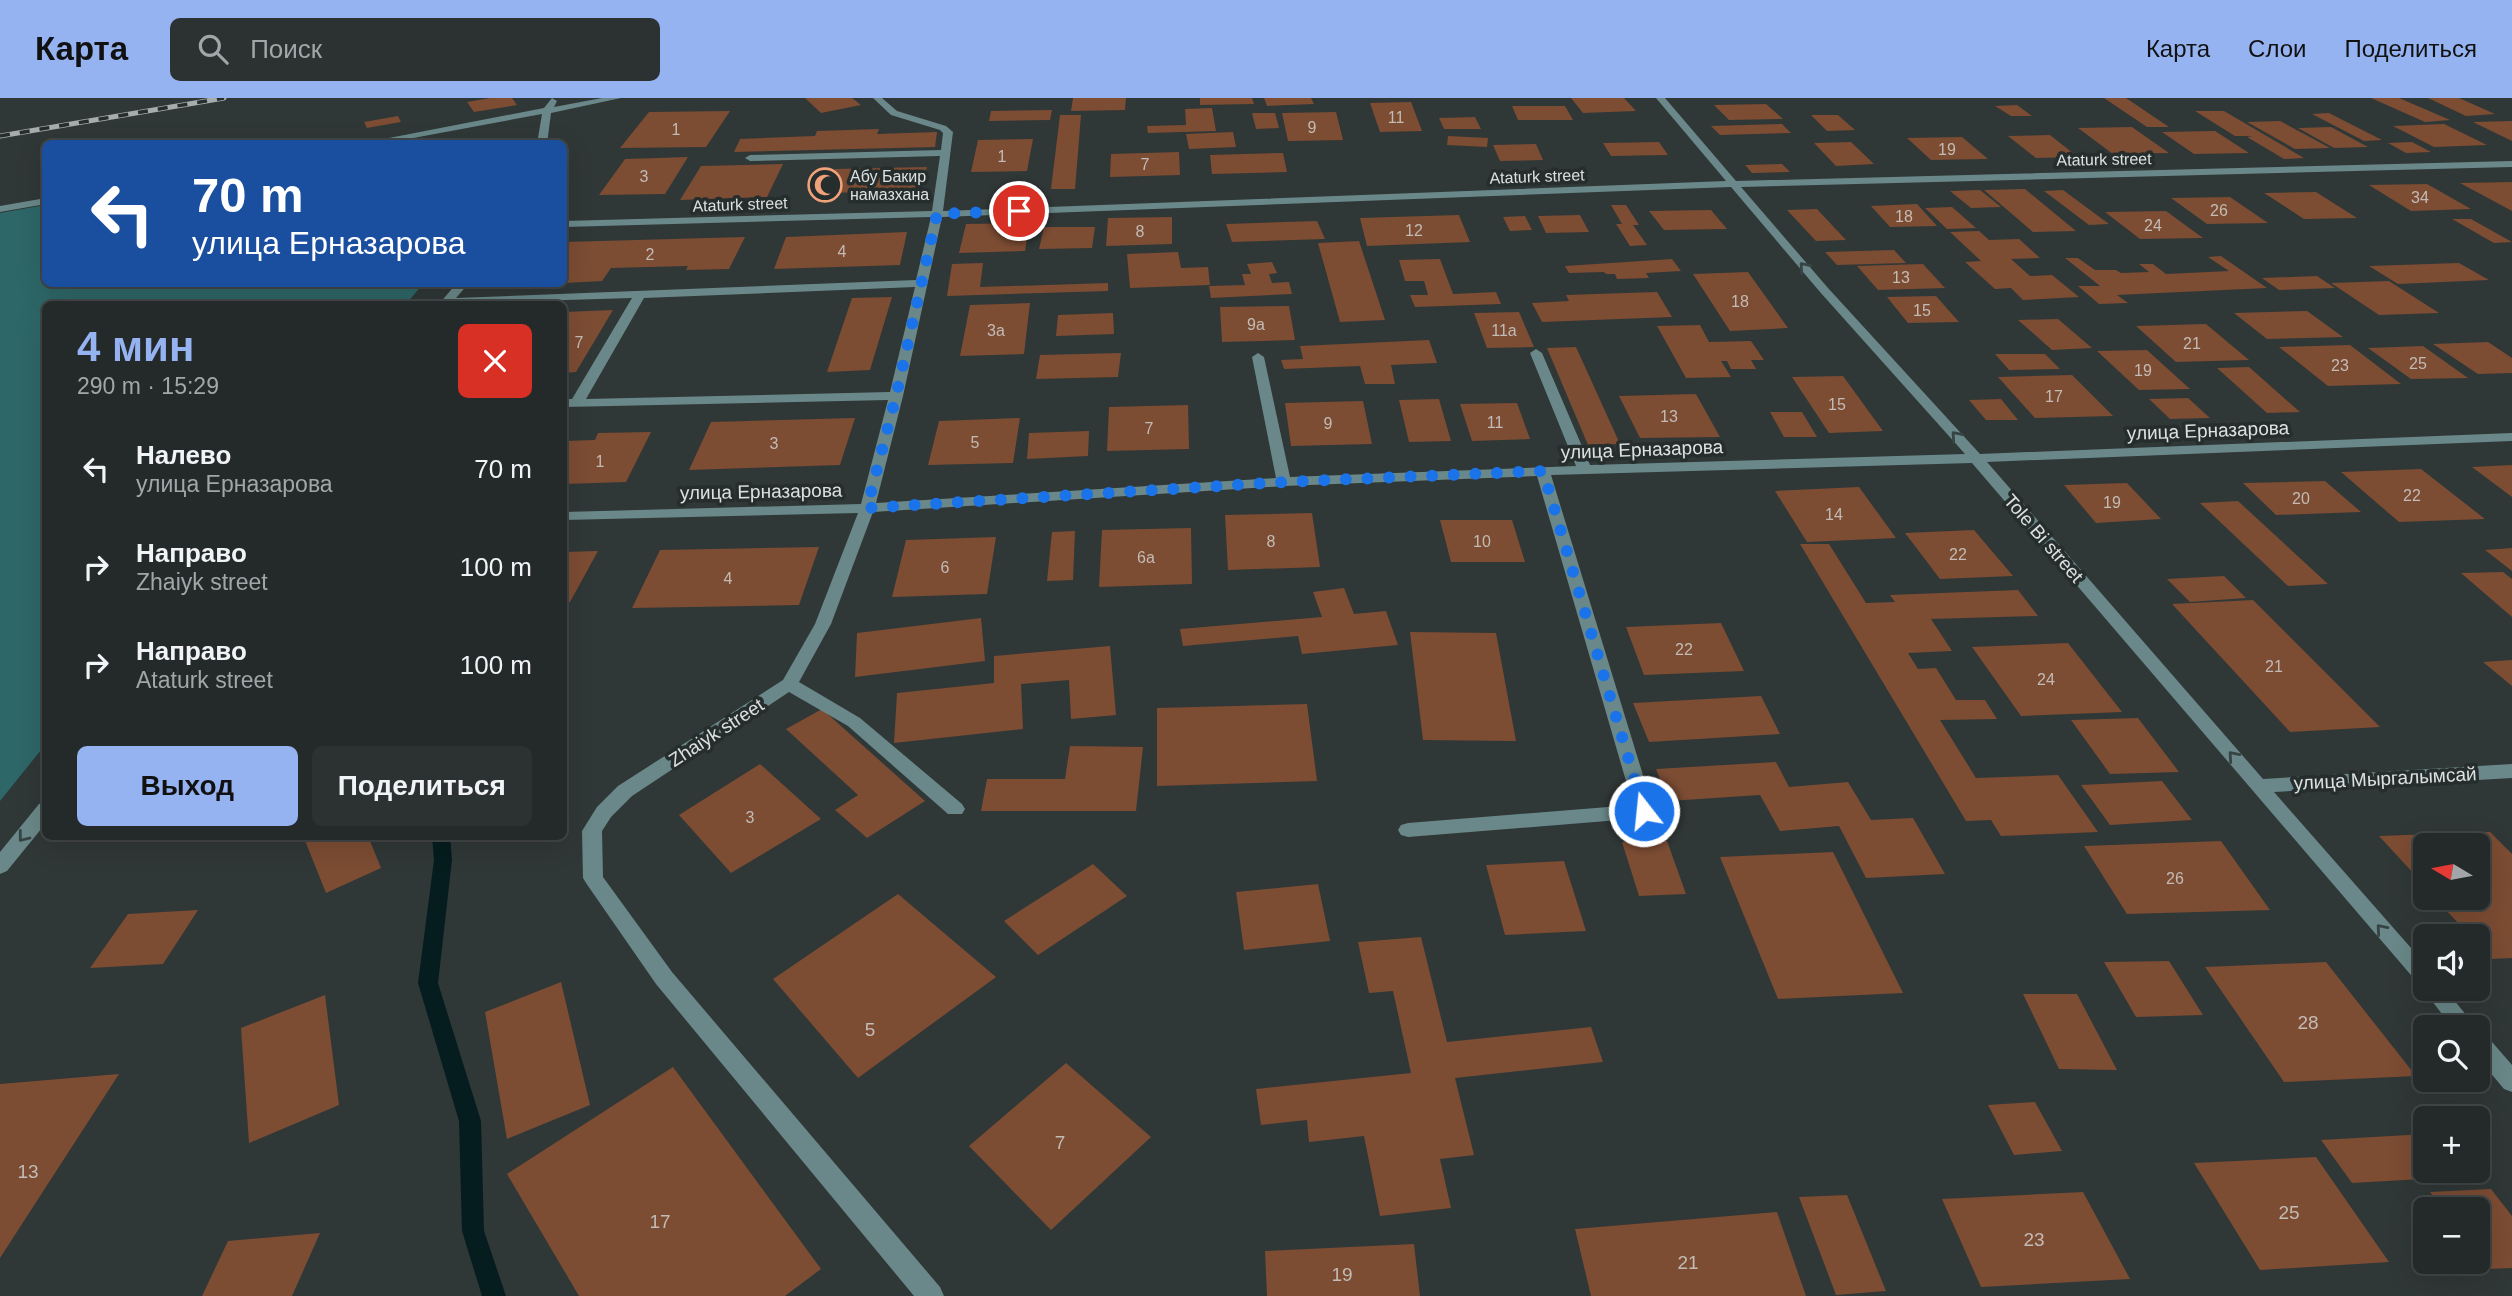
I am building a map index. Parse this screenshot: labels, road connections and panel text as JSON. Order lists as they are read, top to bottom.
{
  "streets": {
    "street": [
      "Ataturk street",
      "улица Ерназарова",
      "Tole Bi street",
      "Zhaiyk street",
      "улица Мыргалымсай"
    ]
  },
  "crossings": [
    ["Ataturk street", "Tole Bi street"],
    ["Ataturk street", "Zhaiyk street"],
    ["улица Ерназарова", "Tole Bi street"],
    ["улица Ерназарова", "Zhaiyk street"],
    ["Tole Bi street", "улица Мыргалымсай"]
  ],
  "one_way": ["Tole Bi street"],
  "places": {
    "mosque": ["Абу Бакир намазхана"]
  },
  "house_numbers": [
    "11",
    "9",
    "1",
    "19",
    "1",
    "7",
    "3",
    "34",
    "26",
    "18",
    "24",
    "12",
    "8",
    "4",
    "2",
    "13",
    "18",
    "15",
    "9а",
    "3а",
    "11а",
    "7",
    "21",
    "25",
    "23",
    "19",
    "17",
    "15",
    "13",
    "11",
    "9",
    "7",
    "5",
    "3",
    "1",
    "22",
    "20",
    "19",
    "14",
    "8",
    "10",
    "22",
    "6а",
    "6",
    "4",
    "22",
    "21",
    "24",
    "3",
    "26",
    "28",
    "5",
    "7",
    "13",
    "25",
    "17",
    "23",
    "21",
    "19"
  ],
  "north": "left",
  "page": {
    "header": "Карта",
    "search": "Поиск",
    "nav": ["Карта", "Слои", "Поделиться"],
    "turn": ["70 m", "улица Ерназарова"],
    "heading": ["4 мин", "290 m · 15:29"],
    "list": [
      {
        "name": "Налево",
        "note": "улица Ерназарова",
        "value": "70 m"
      },
      {
        "name": "Направо",
        "note": "Zhaiyk street",
        "value": "100 m"
      },
      {
        "name": "Направо",
        "note": "Ataturk street",
        "value": "100 m"
      }
    ],
    "buttons": ["Выход", "Поделиться"],
    "map_buttons": ["+", "−"]
  }
}
